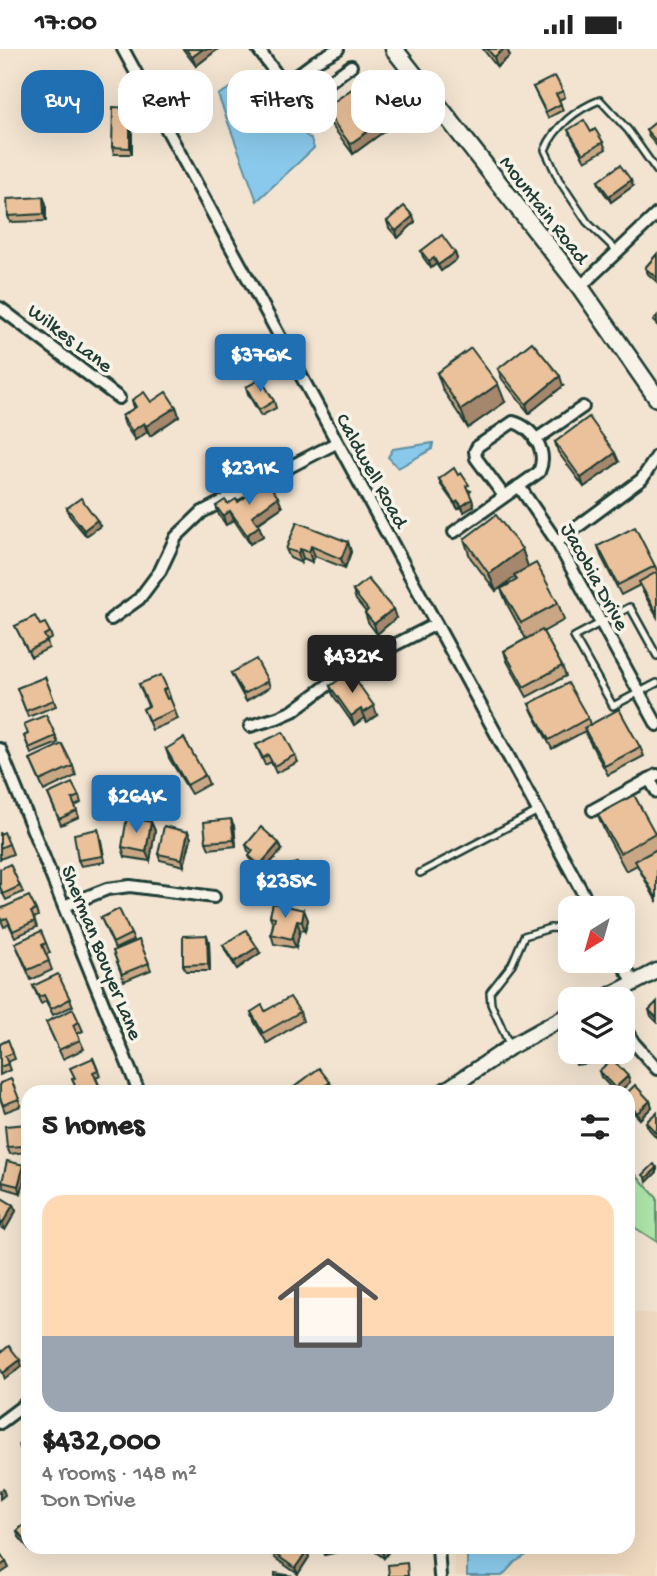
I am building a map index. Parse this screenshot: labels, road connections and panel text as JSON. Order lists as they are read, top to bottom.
{
  "streets": {
    "main road": ["Mountain Road"],
    "street": [
      "Wilkes Lane",
      "Caldwell Road",
      "Jacobia Drive",
      "Sherman Bouyer Lane"
    ]
  },
  "north": "bottom left",
  "page": {
    "status": "17:00",
    "chip": [
      "Buy",
      "Rent",
      "Filters",
      "New"
    ],
    "price": [
      "$376K",
      "$231K",
      "$432K",
      "$264K",
      "$235K"
    ],
    "heading": "5 homes",
    "list": [
      {
        "name": "$432,000",
        "note": "4 rooms · 148 m² · Don Drive"
      }
    ]
  }
}
